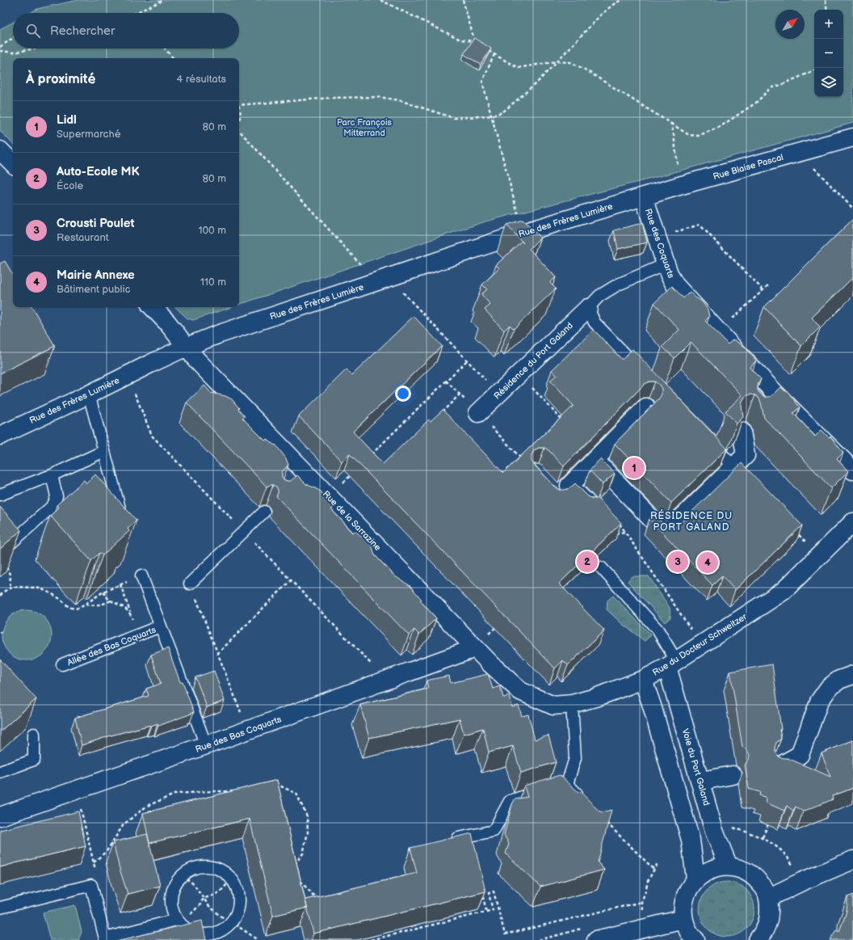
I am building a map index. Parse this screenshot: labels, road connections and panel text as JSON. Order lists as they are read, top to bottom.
{
  "streets": {
    "street": [
      "Rue Blaise Pascal",
      "Rue des Frères Lumière",
      "Rue des Coquarts",
      "Résidence du Port Galand",
      "Rue de la Sarrazine",
      "Rue du Docteur Schweitzer",
      "Rue des Bas Coquarts",
      "Voie du Port Galand"
    ],
    "lane": ["Allée des Bas Coquarts"]
  },
  "crossings": [
    ["Rue Blaise Pascal", "Rue des Frères Lumière"],
    ["Rue Blaise Pascal", "Rue des Coquarts"],
    ["Rue des Frères Lumière", "Rue des Coquarts"],
    ["Rue des Frères Lumière", "Rue de la Sarrazine"],
    ["Rue de la Sarrazine", "Rue du Docteur Schweitzer"],
    ["Rue de la Sarrazine", "Rue des Bas Coquarts"],
    ["Rue du Docteur Schweitzer", "Voie du Port Galand"],
    ["Allée des Bas Coquarts", "Rue des Bas Coquarts"]
  ],
  "districts": ["RÉSIDENCE DU PORT GALAND"],
  "parks": ["Parc François Mitterrand"],
  "north": "top right",
  "page": {
    "map_buttons": ["+", "−"],
    "search": "Rechercher",
    "heading": ["À proximité", "4 résultats"],
    "list": [
      {
        "mark": "1",
        "name": "Lidl",
        "note": "Supermarché",
        "value": "80 m"
      },
      {
        "mark": "2",
        "name": "Auto-Ecole MK",
        "note": "École",
        "value": "80 m"
      },
      {
        "mark": "3",
        "name": "Crousti Poulet",
        "note": "Restaurant",
        "value": "100 m"
      },
      {
        "mark": "4",
        "name": "Mairie Annexe",
        "note": "Bâtiment public",
        "value": "110 m"
      }
    ],
    "pins": [
      "1",
      "2",
      "3",
      "4"
    ]
  }
}
